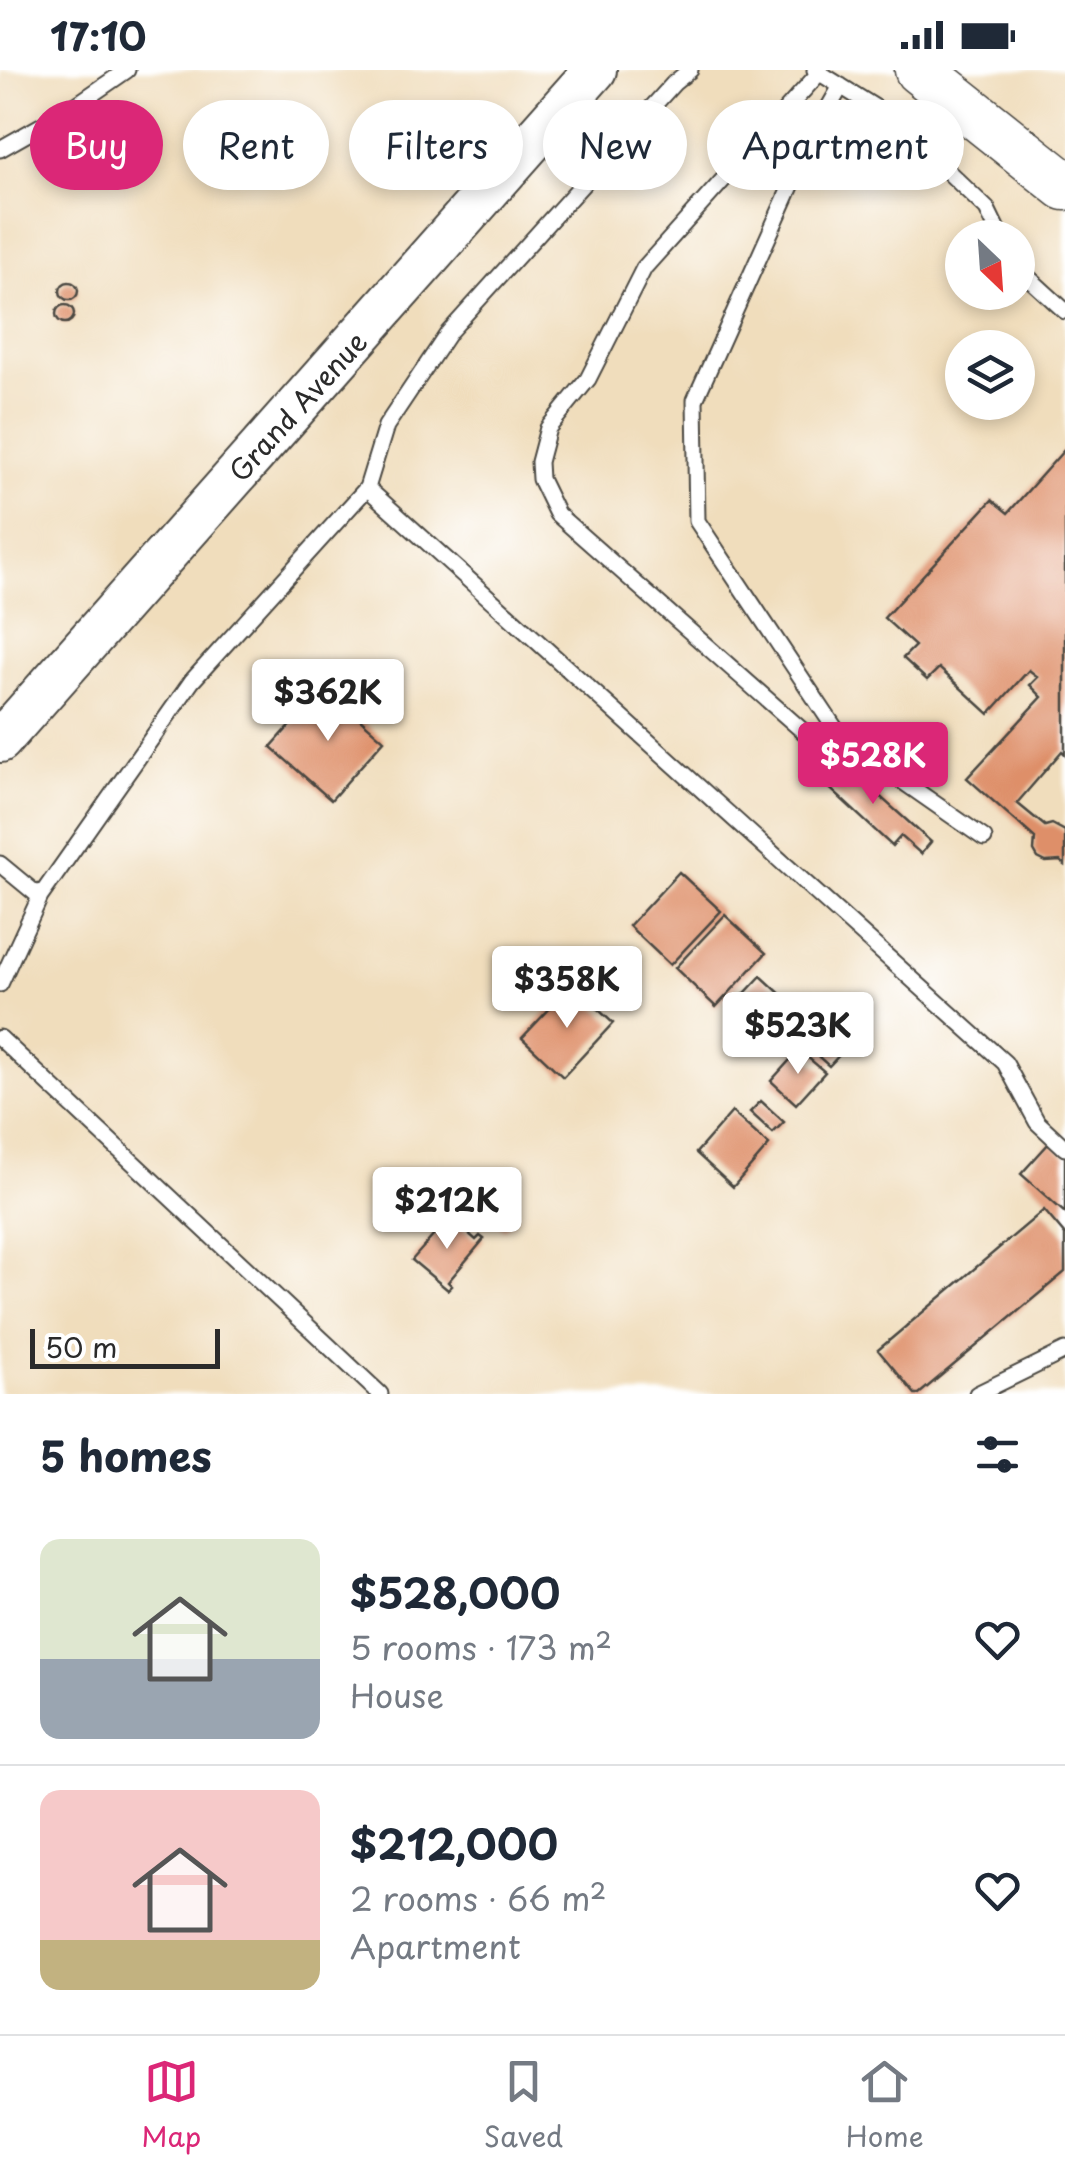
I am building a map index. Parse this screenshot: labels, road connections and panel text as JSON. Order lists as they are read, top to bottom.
{
  "streets": {
    "main road": ["Grand Avenue"]
  },
  "scale_bar": "50 m",
  "north": "bottom right",
  "page": {
    "status": "17:10",
    "chip": [
      "Buy",
      "Rent",
      "Filters",
      "New",
      "Apartment"
    ],
    "price": [
      "$362K",
      "$528K",
      "$358K",
      "$523K",
      "$212K"
    ],
    "scale": "50 m",
    "heading": "5 homes",
    "list": [
      {
        "name": "$528,000",
        "note": "5 rooms · 173 m² · House"
      },
      {
        "name": "$212,000",
        "note": "2 rooms · 66 m² · Apartment"
      }
    ],
    "tabs": ["Map", "Saved", "Home"]
  }
}
